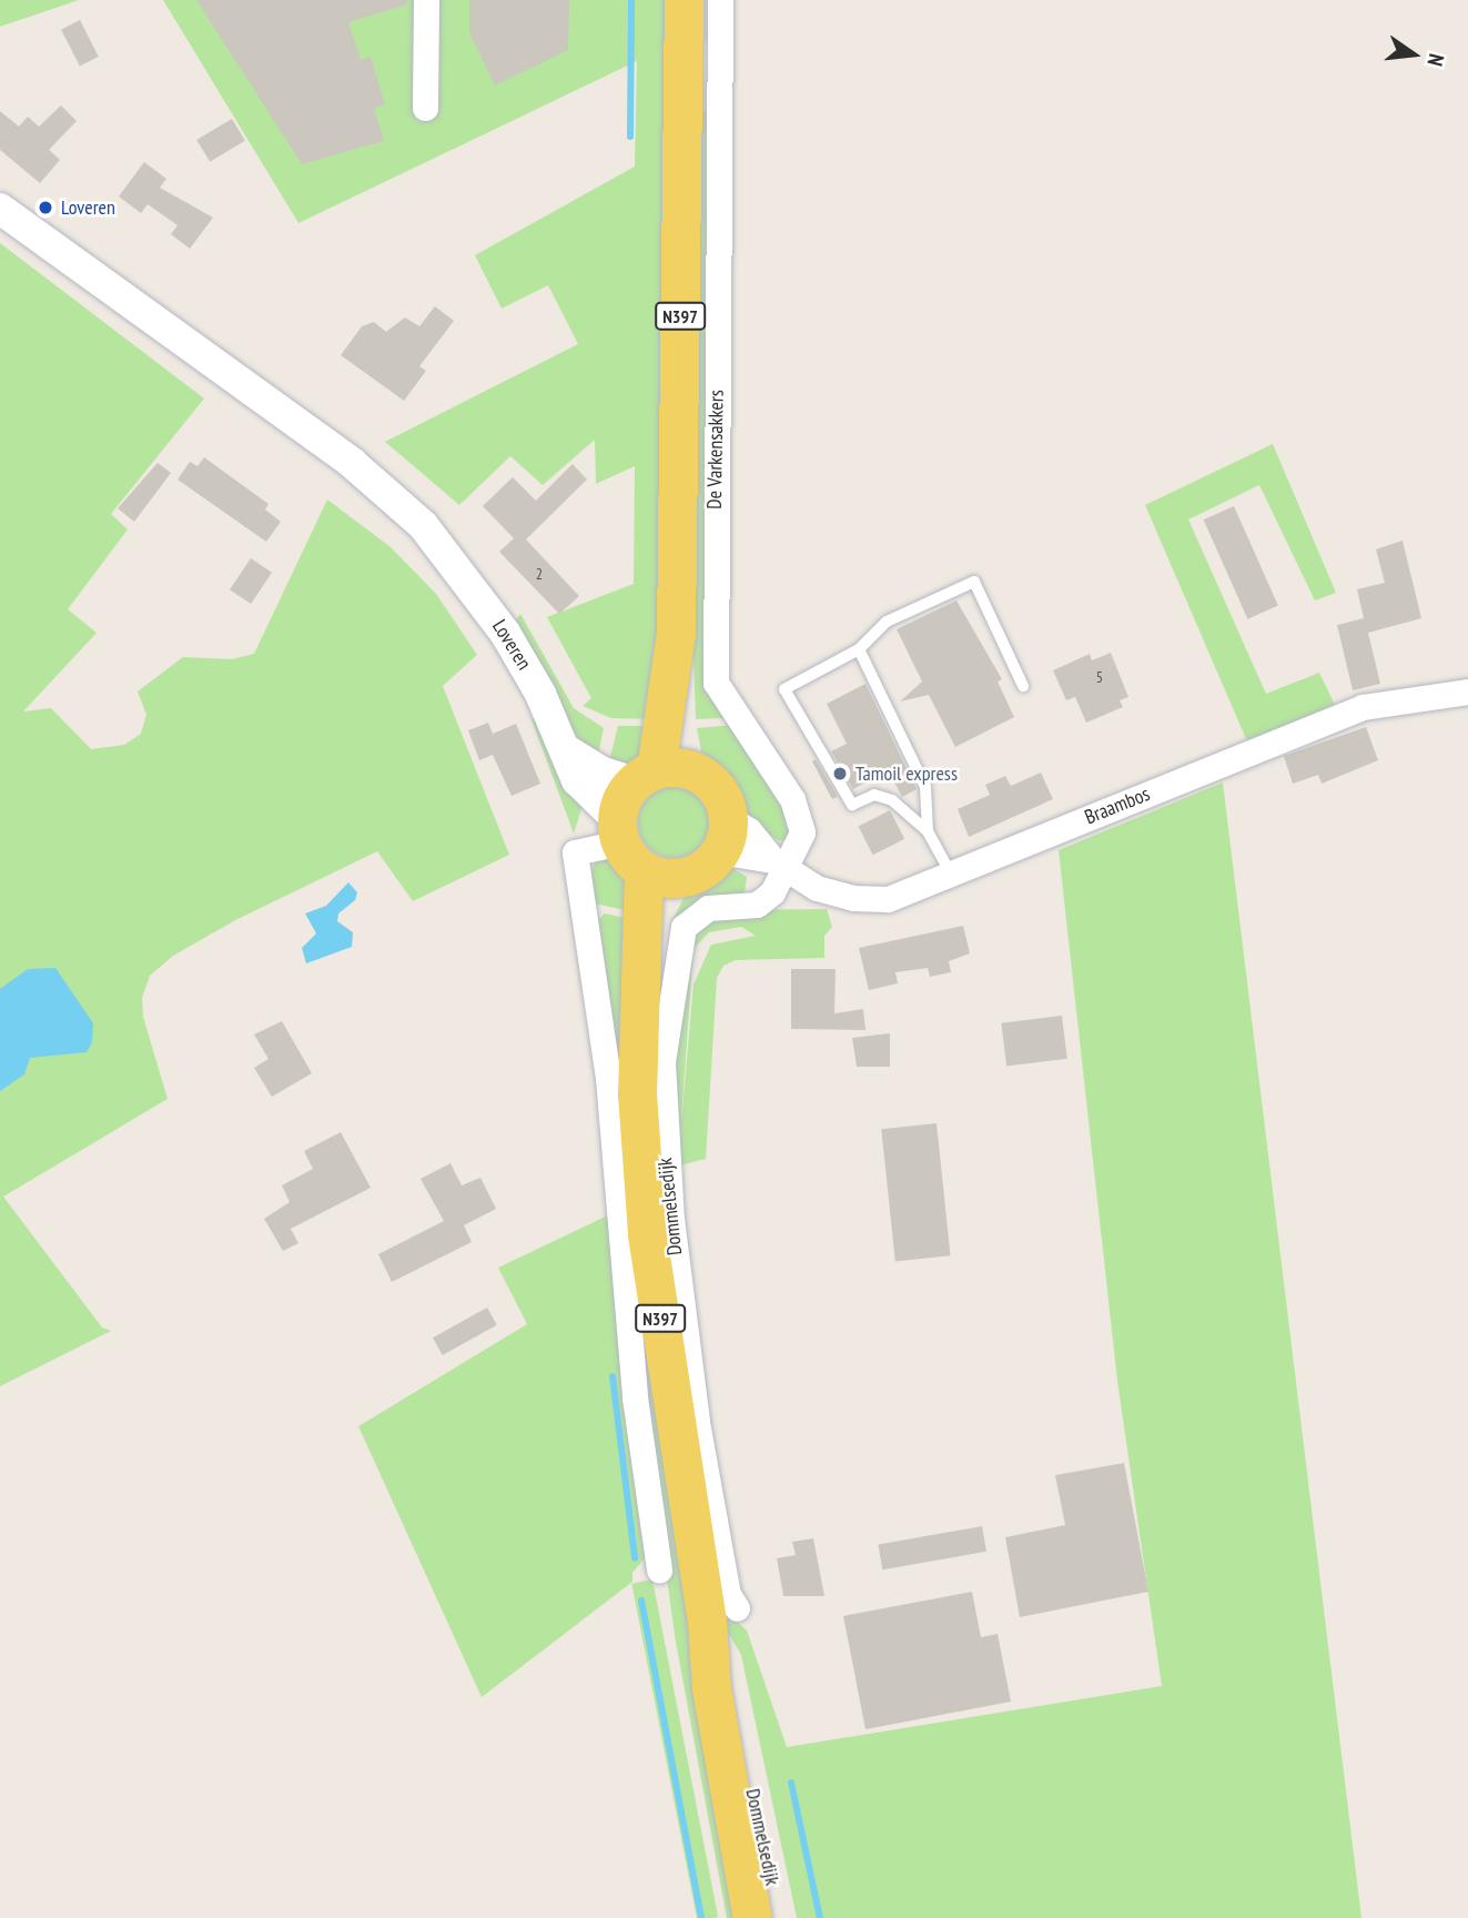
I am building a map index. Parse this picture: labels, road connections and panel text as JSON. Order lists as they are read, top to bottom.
{
  "streets": {
    "main road": ["N397", "Dommelsedijk"],
    "street": ["De Varkensakkers", "Loveren", "Braambos"]
  },
  "crossings": [
    ["N397", "Loveren"],
    ["N397", "Dommelsedijk"],
    ["De Varkensakkers", "Braambos"],
    ["De Varkensakkers", "Dommelsedijk"],
    ["Loveren", "Dommelsedijk"],
    ["Braambos", "Dommelsedijk"]
  ],
  "places": ["Loveren", "Tamoil express"],
  "house_numbers": ["2", "5"],
  "north": "right"
}
